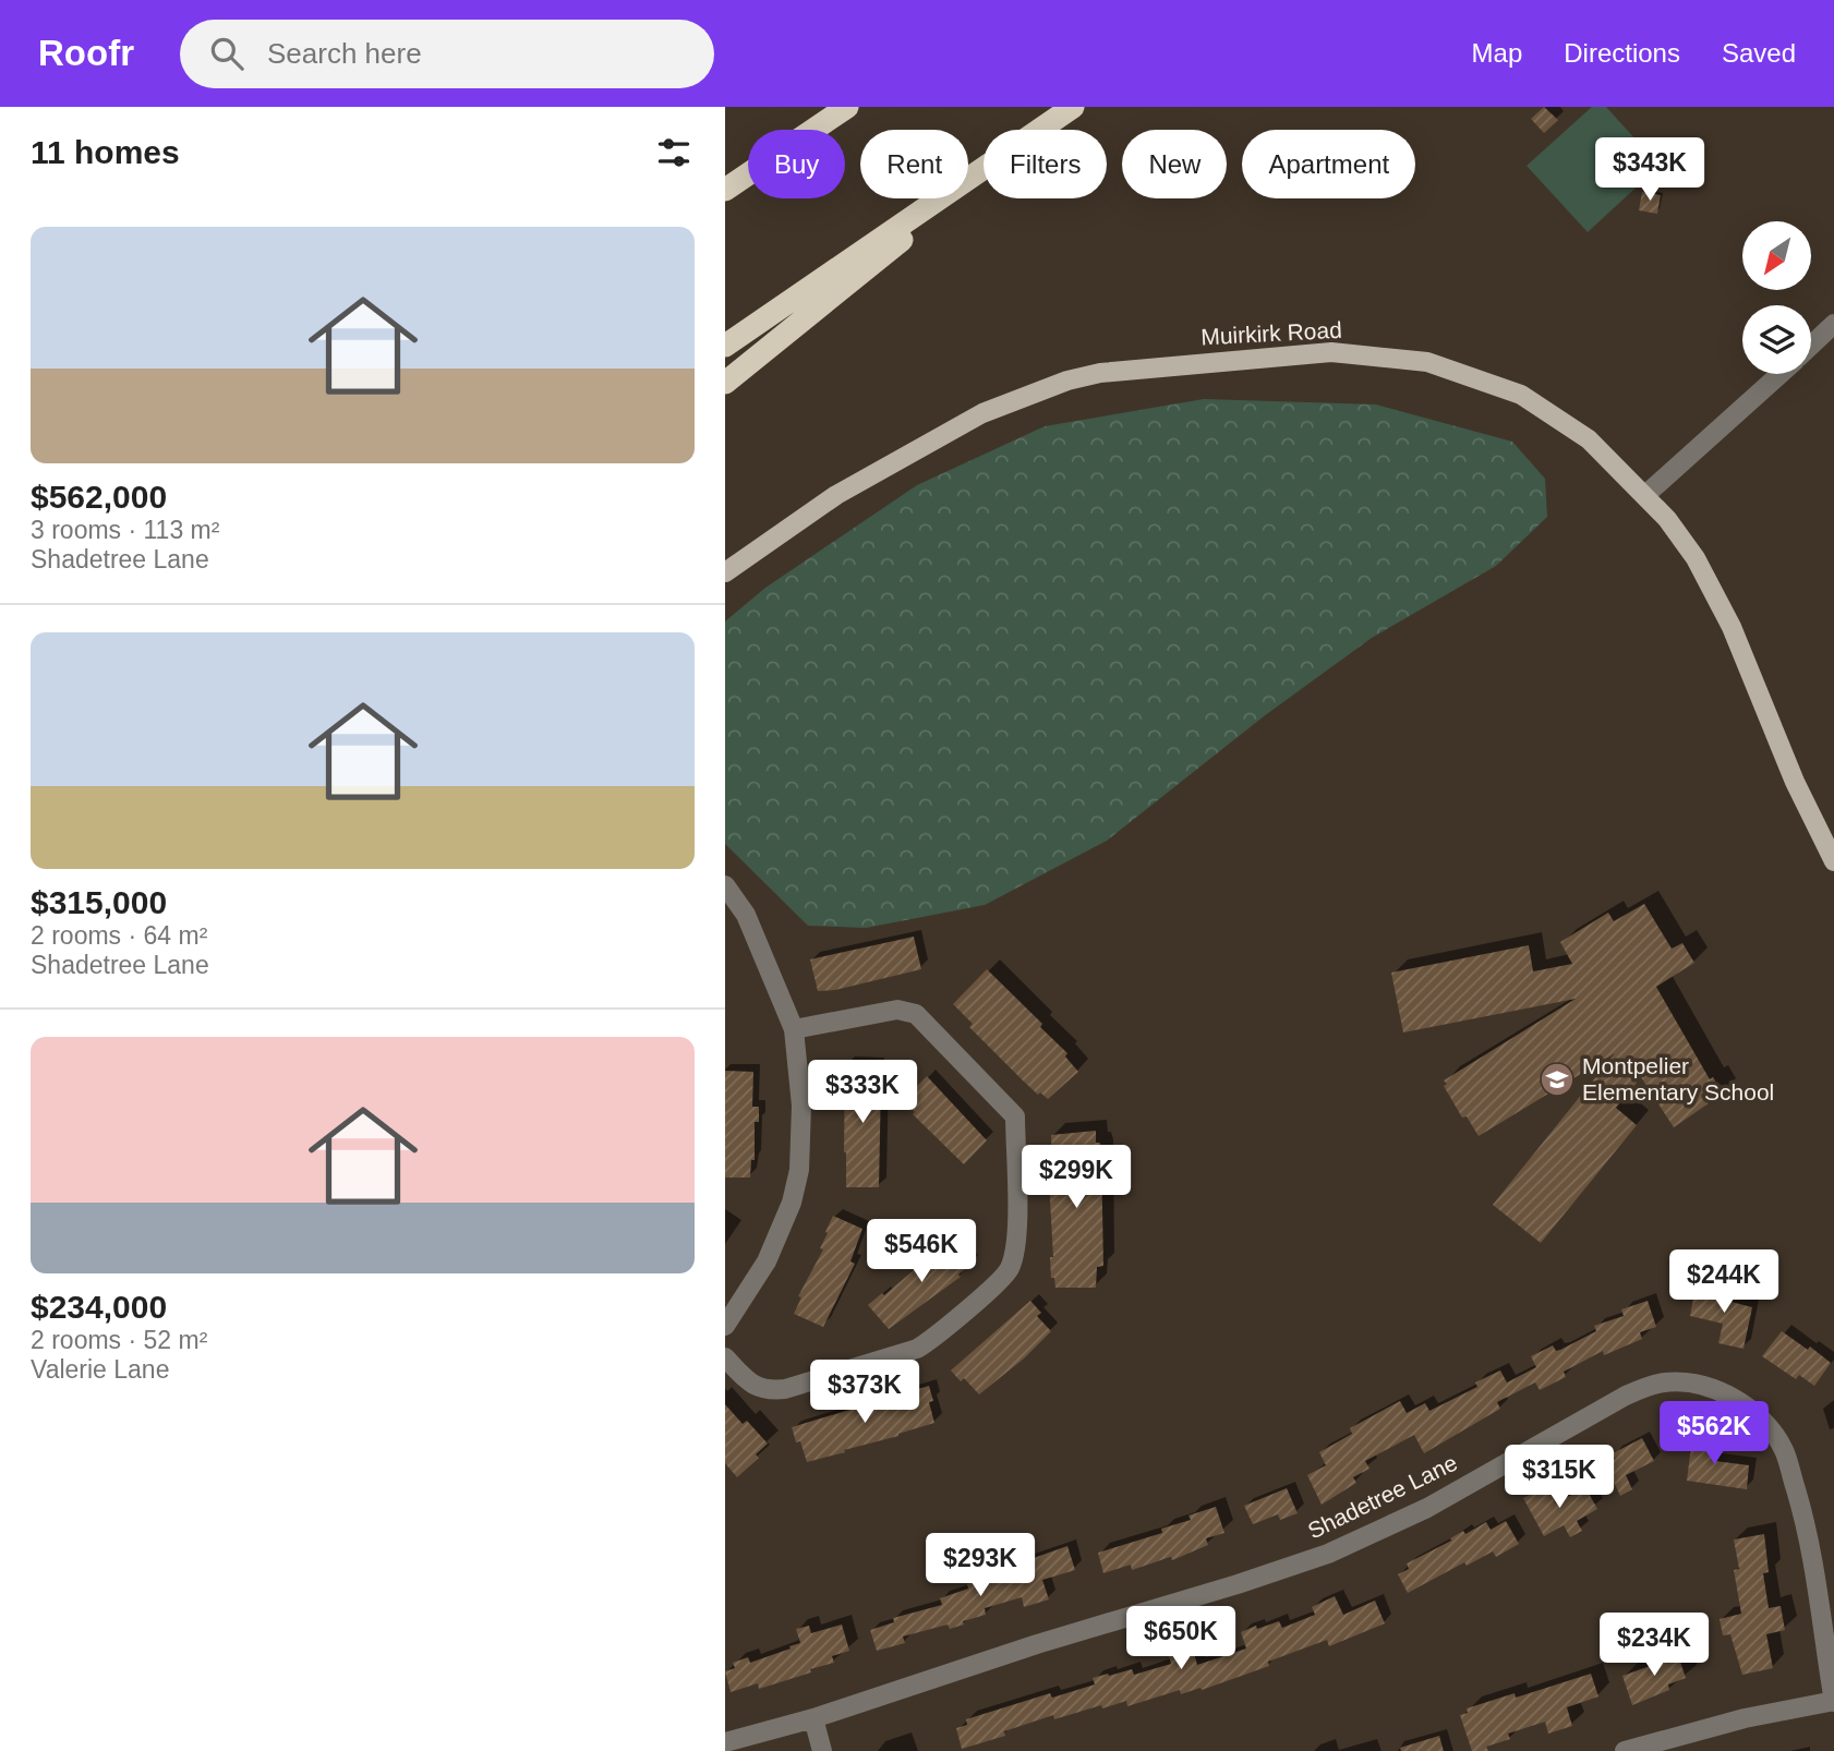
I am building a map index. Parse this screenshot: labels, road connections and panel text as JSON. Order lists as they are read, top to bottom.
{
  "streets": {
    "main road": ["Muirkirk Road"],
    "street": ["Shadetree Lane"]
  },
  "places": {
    "school or university": ["Montpelier Elementary School"]
  },
  "north": "bottom left",
  "page": {
    "header": "Roofr",
    "search": "Search here",
    "nav": ["Map", "Directions", "Saved"],
    "heading": "11 homes",
    "chip": [
      "Buy",
      "Rent",
      "Filters",
      "New",
      "Apartment"
    ],
    "price": [
      "$343K",
      "$333K",
      "$299K",
      "$546K",
      "$244K",
      "$373K",
      "$562K",
      "$315K",
      "$293K",
      "$650K",
      "$234K"
    ],
    "list": [
      {
        "name": "$562,000",
        "note": "3 rooms · 113 m² · Shadetree Lane"
      },
      {
        "name": "$315,000",
        "note": "2 rooms · 64 m² · Shadetree Lane"
      },
      {
        "name": "$234,000",
        "note": "2 rooms · 52 m² · Valerie Lane"
      }
    ]
  }
}
